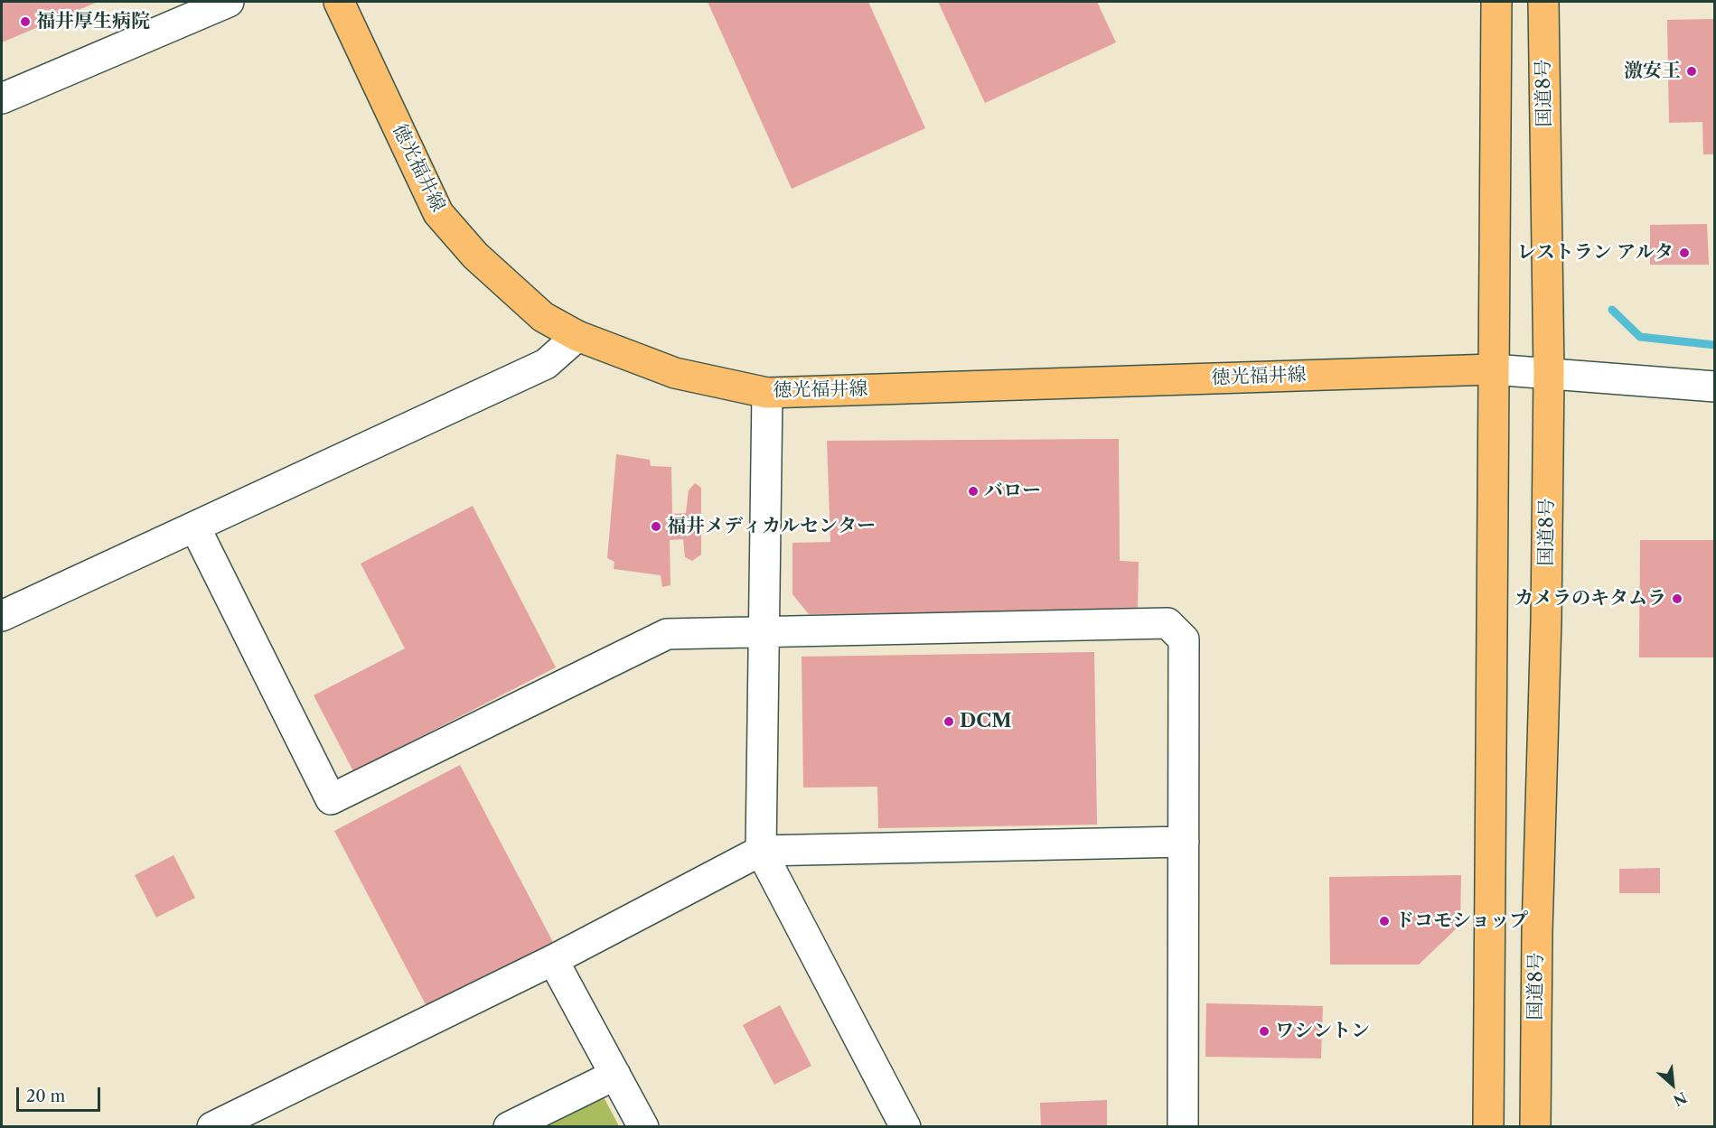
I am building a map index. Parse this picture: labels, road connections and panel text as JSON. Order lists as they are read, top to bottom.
{
  "streets": {
    "main road": ["国道8号", "徳光福井線"]
  },
  "places": [
    "福井厚生病院",
    "激安王",
    "レストラン アルタ",
    "バロー",
    "福井メディカルセンター",
    "カメラのキタムラ",
    "DCM",
    "ドコモショップ",
    "ワシントン"
  ],
  "scale_bar": "20 m",
  "north": "bottom right"
}
